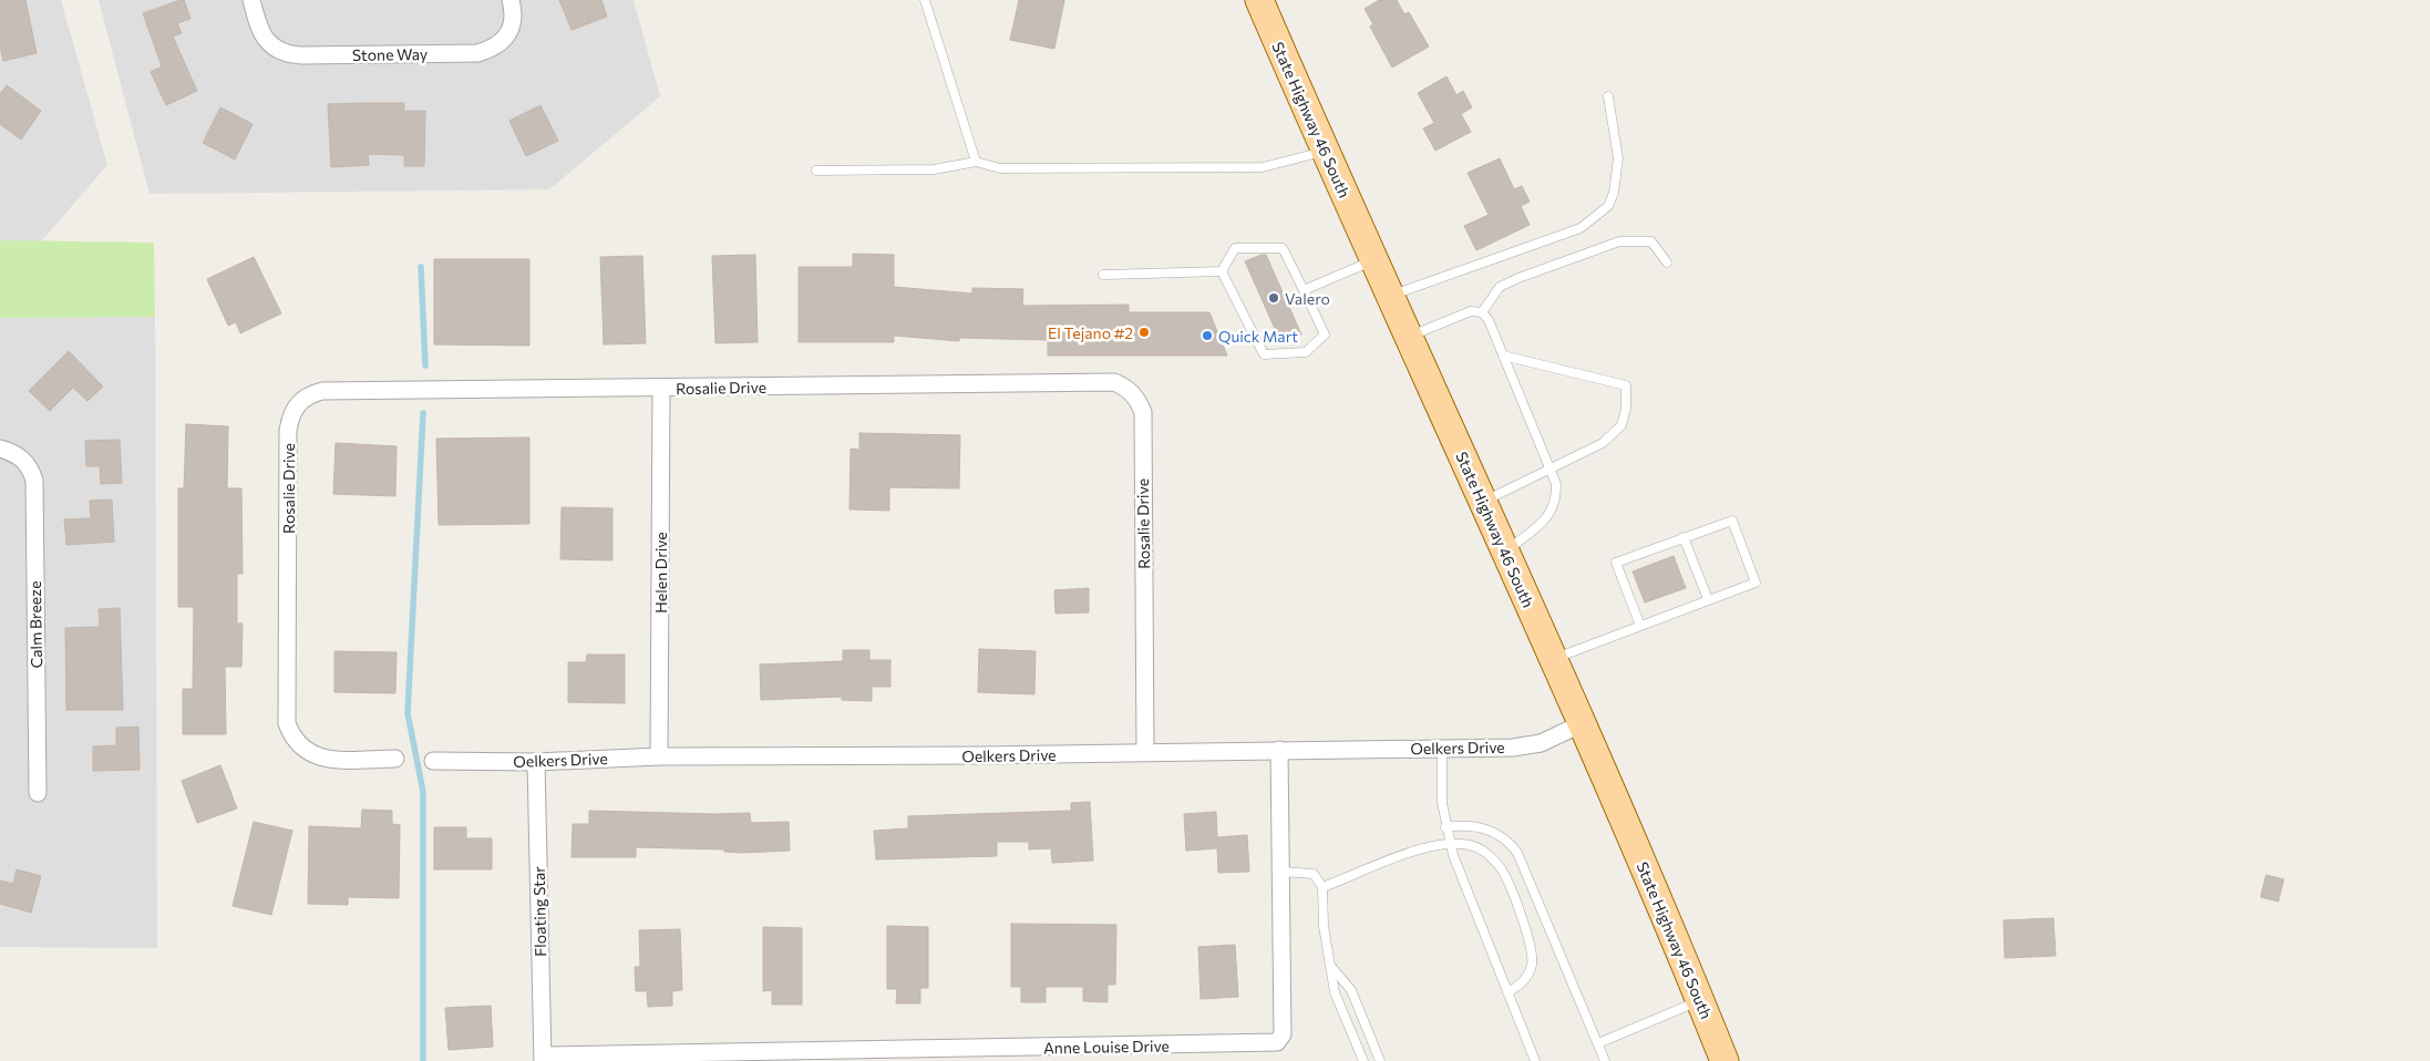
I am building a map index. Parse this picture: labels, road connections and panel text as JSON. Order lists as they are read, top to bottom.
{
  "streets": {
    "main road": ["State Highway 46 South"],
    "street": [
      "Stone Way",
      "Rosalie Drive",
      "Helen Drive",
      "Calm Breeze",
      "Oelkers Drive",
      "Floating Star",
      "Anne Louise Drive"
    ]
  },
  "crossings": [
    ["State Highway 46 South", "Oelkers Drive"],
    ["Rosalie Drive", "Helen Drive"],
    ["Rosalie Drive", "Oelkers Drive"],
    ["Helen Drive", "Oelkers Drive"],
    ["Oelkers Drive", "Floating Star"],
    ["Oelkers Drive", "Anne Louise Drive"],
    ["Floating Star", "Anne Louise Drive"]
  ],
  "places": ["Valero", "El Tejano #2", "Quick Mart"]
}
